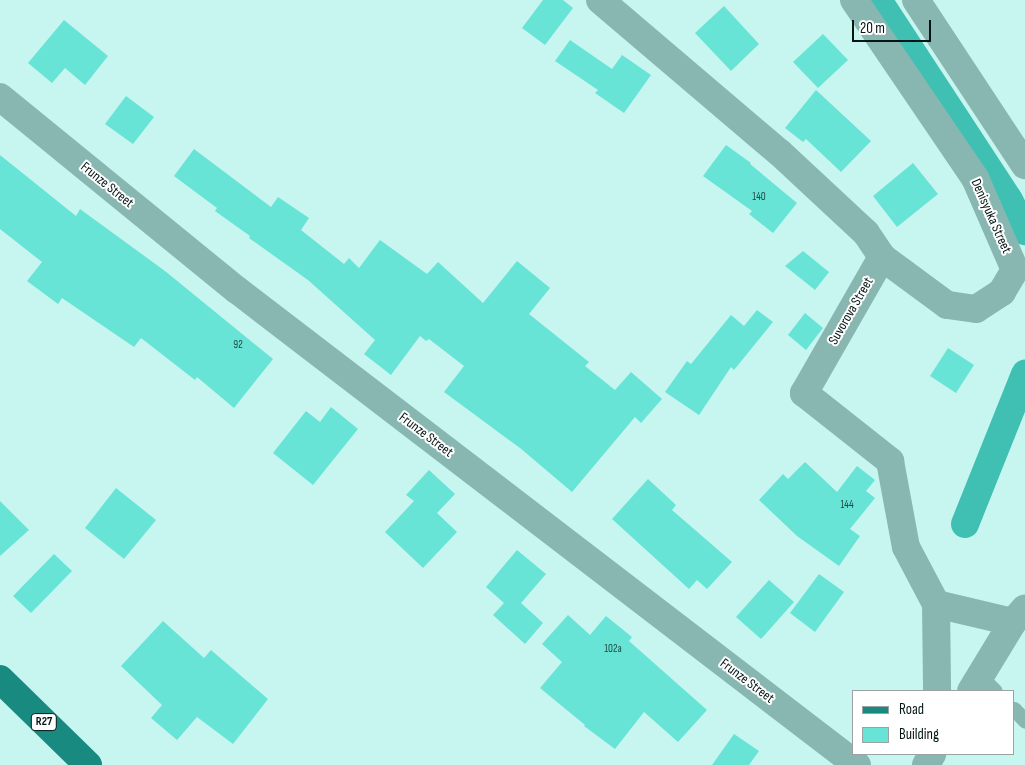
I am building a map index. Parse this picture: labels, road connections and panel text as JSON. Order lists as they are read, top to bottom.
{
  "streets": {
    "main road": ["R27"],
    "street": ["Frunze Street", "Denisyuka Street", "Suvorova Street"]
  },
  "crossings": [
    ["Denisyuka Street", "Suvorova Street"]
  ],
  "house_numbers": [
    "140",
    "92",
    "144",
    "102а"
  ],
  "legend": ["Road", "Building"],
  "scale_bar": "20 m"
}
